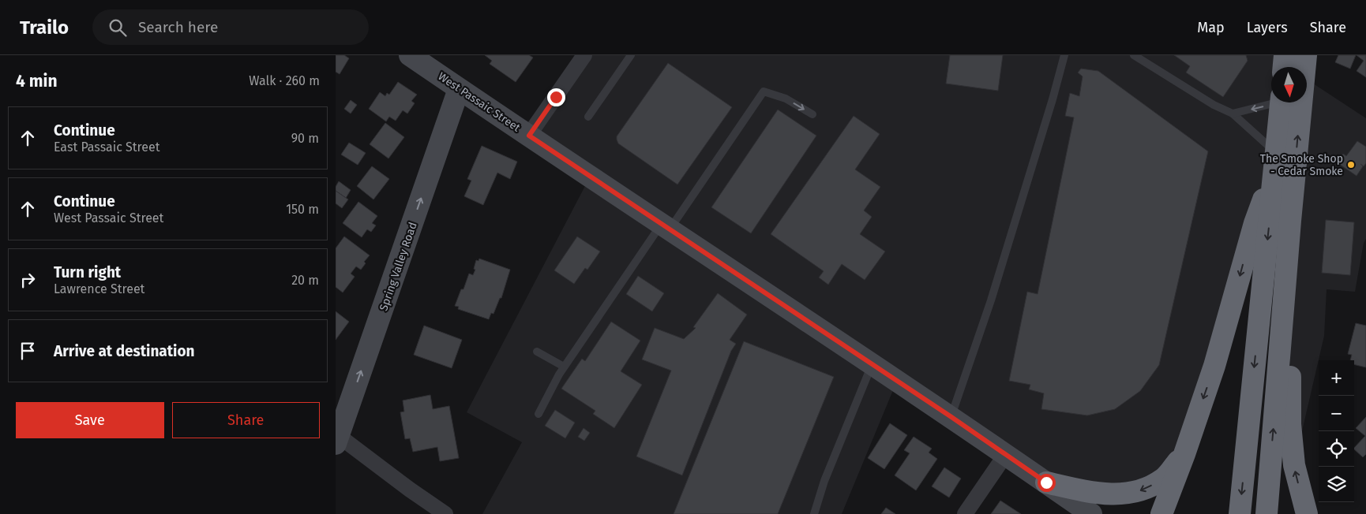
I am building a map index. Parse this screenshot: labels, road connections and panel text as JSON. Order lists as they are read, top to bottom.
{
  "streets": {
    "main road": ["West Passaic Street", "Spring Valley Road"]
  },
  "crossings": [
    ["West Passaic Street", "Spring Valley Road"]
  ],
  "one_way": ["Spring Valley Road"],
  "places": ["The Smoke Shop - Cedar Smoke"],
  "north": "bottom",
  "page": {
    "header": "Trailo",
    "search": "Search here",
    "nav": ["Map", "Layers", "Share"],
    "heading": ["4 min", "Walk · 260 m"],
    "list": [
      ["Continue", "East Passaic Street", "90 m"],
      ["Continue", "West Passaic Street", "150 m"],
      ["Turn right", "Lawrence Street", "20 m"],
      "Arrive at destination"
    ],
    "map_buttons": ["+", "−"],
    "buttons": ["Save", "Share"]
  }
}
